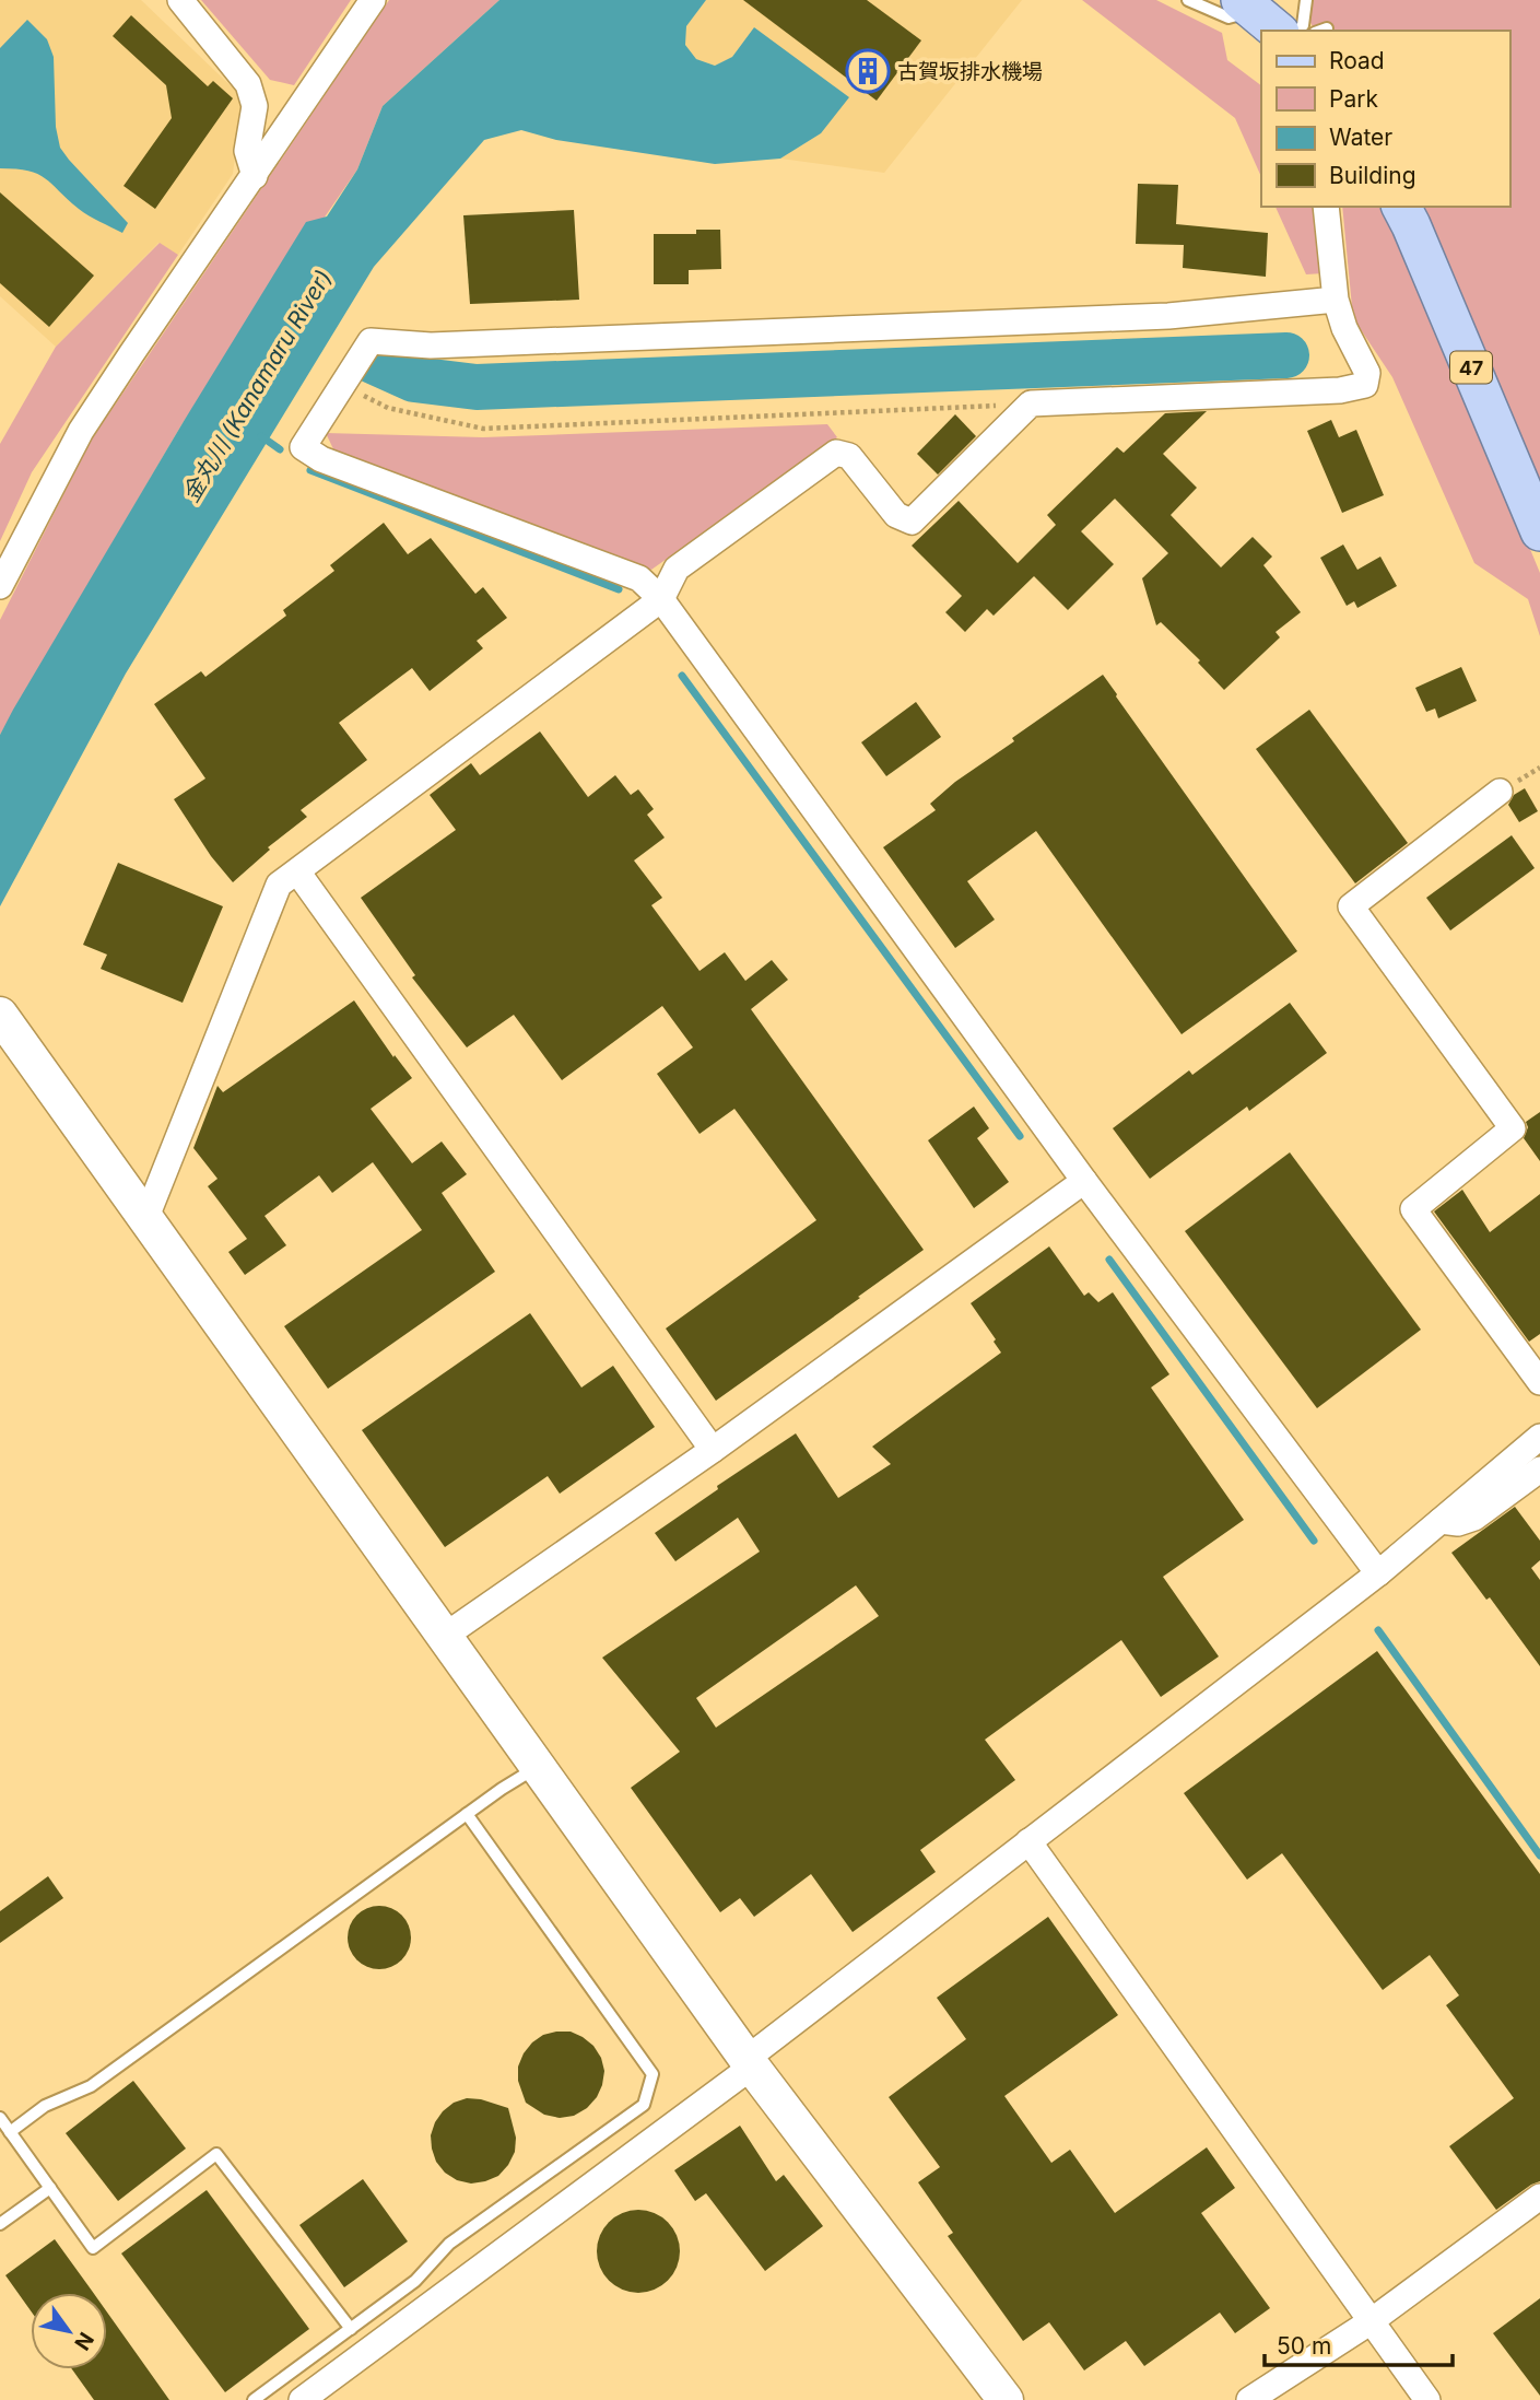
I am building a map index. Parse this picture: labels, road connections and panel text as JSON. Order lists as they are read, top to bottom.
{
  "streets": {
    "main road": ["47"]
  },
  "water": ["金丸川 (Kanamaru River)"],
  "places": {
    "building": ["古賀坂排水機場"]
  },
  "legend": [
    "Road",
    "Park",
    "Water",
    "Building"
  ],
  "scale_bar": "50 m",
  "north": "bottom right"
}
